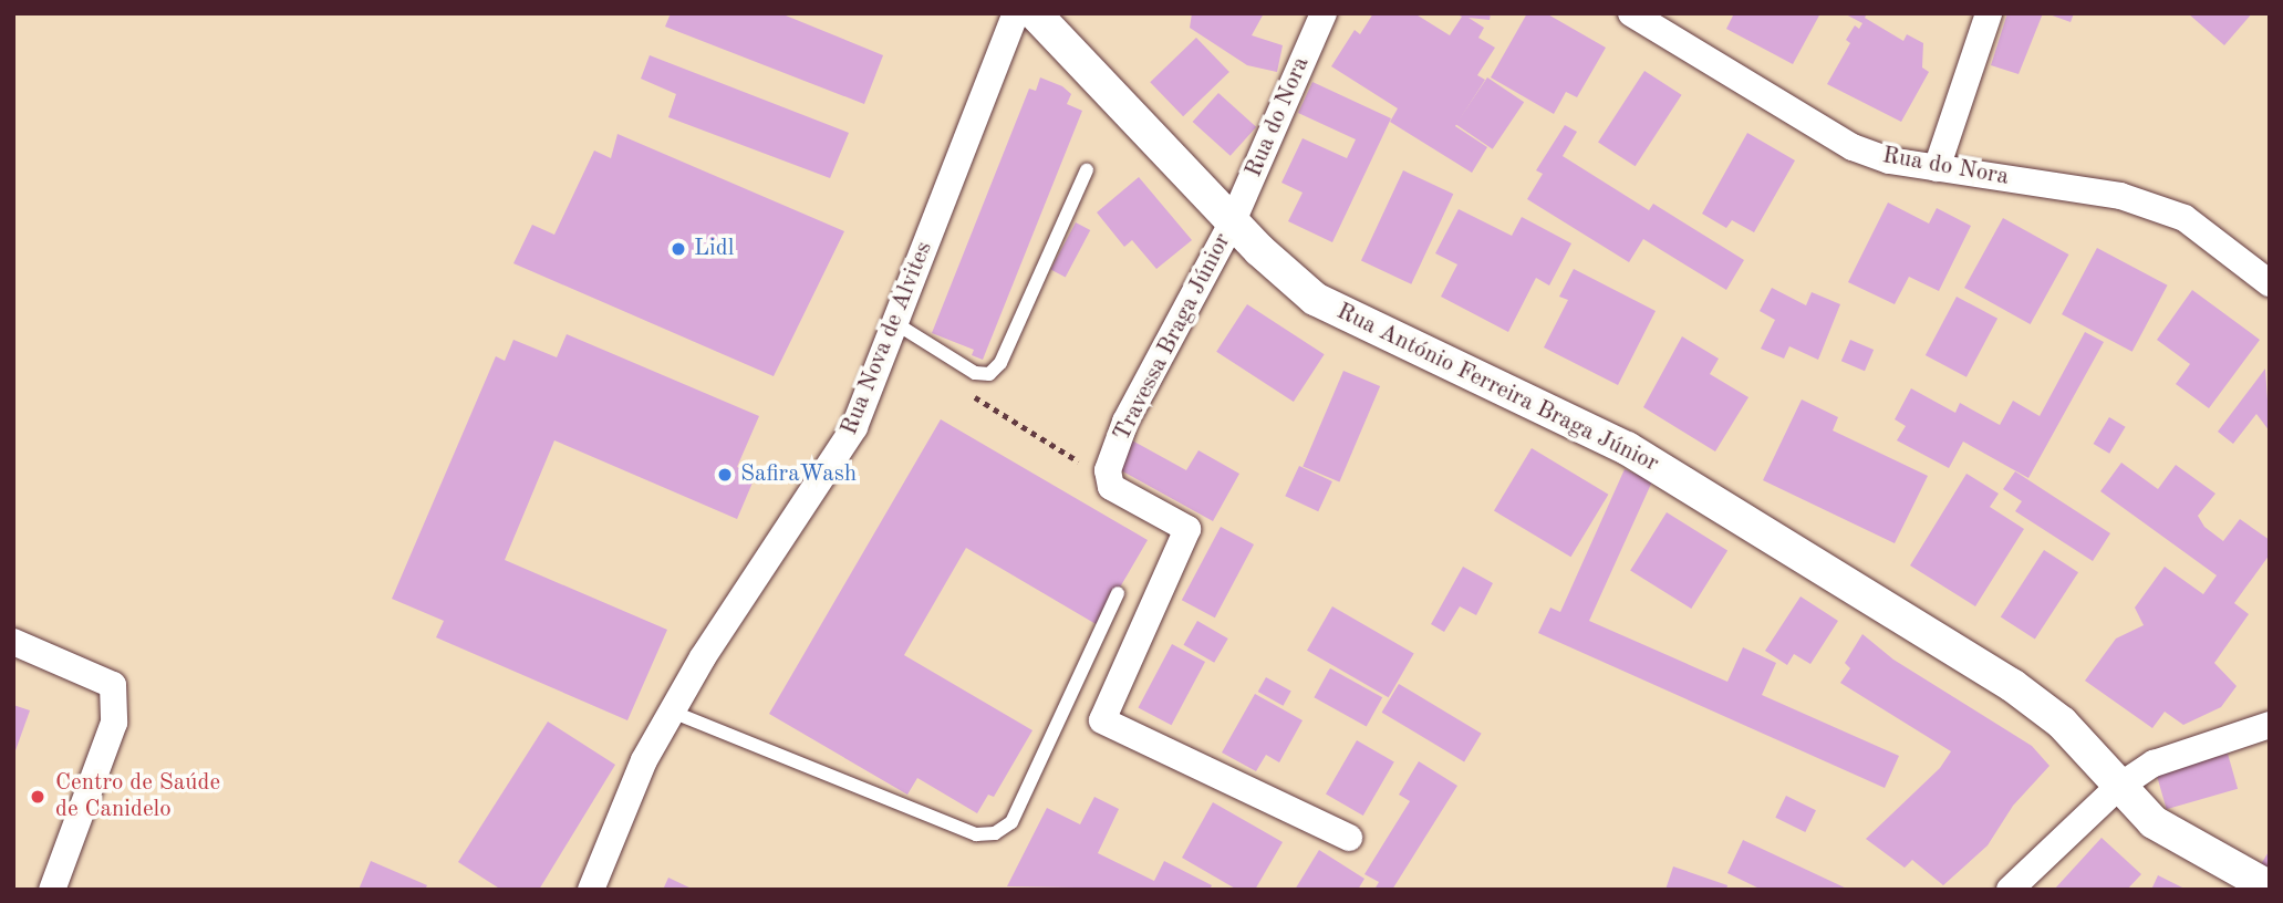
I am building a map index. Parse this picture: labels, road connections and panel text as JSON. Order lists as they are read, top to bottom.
{
  "streets": {
    "street": [
      "Rua do Nora",
      "Travessa Braga Júnior",
      "Rua Nova de Alvites",
      "Rua António Ferreira Braga Júnior"
    ]
  },
  "crossings": [
    ["Rua do Nora", "Travessa Braga Júnior"],
    ["Rua do Nora", "Rua António Ferreira Braga Júnior"],
    ["Travessa Braga Júnior", "Rua António Ferreira Braga Júnior"]
  ],
  "places": ["Lidl", "SafiraWash", "Centro de Saúde de Canidelo"]
}
